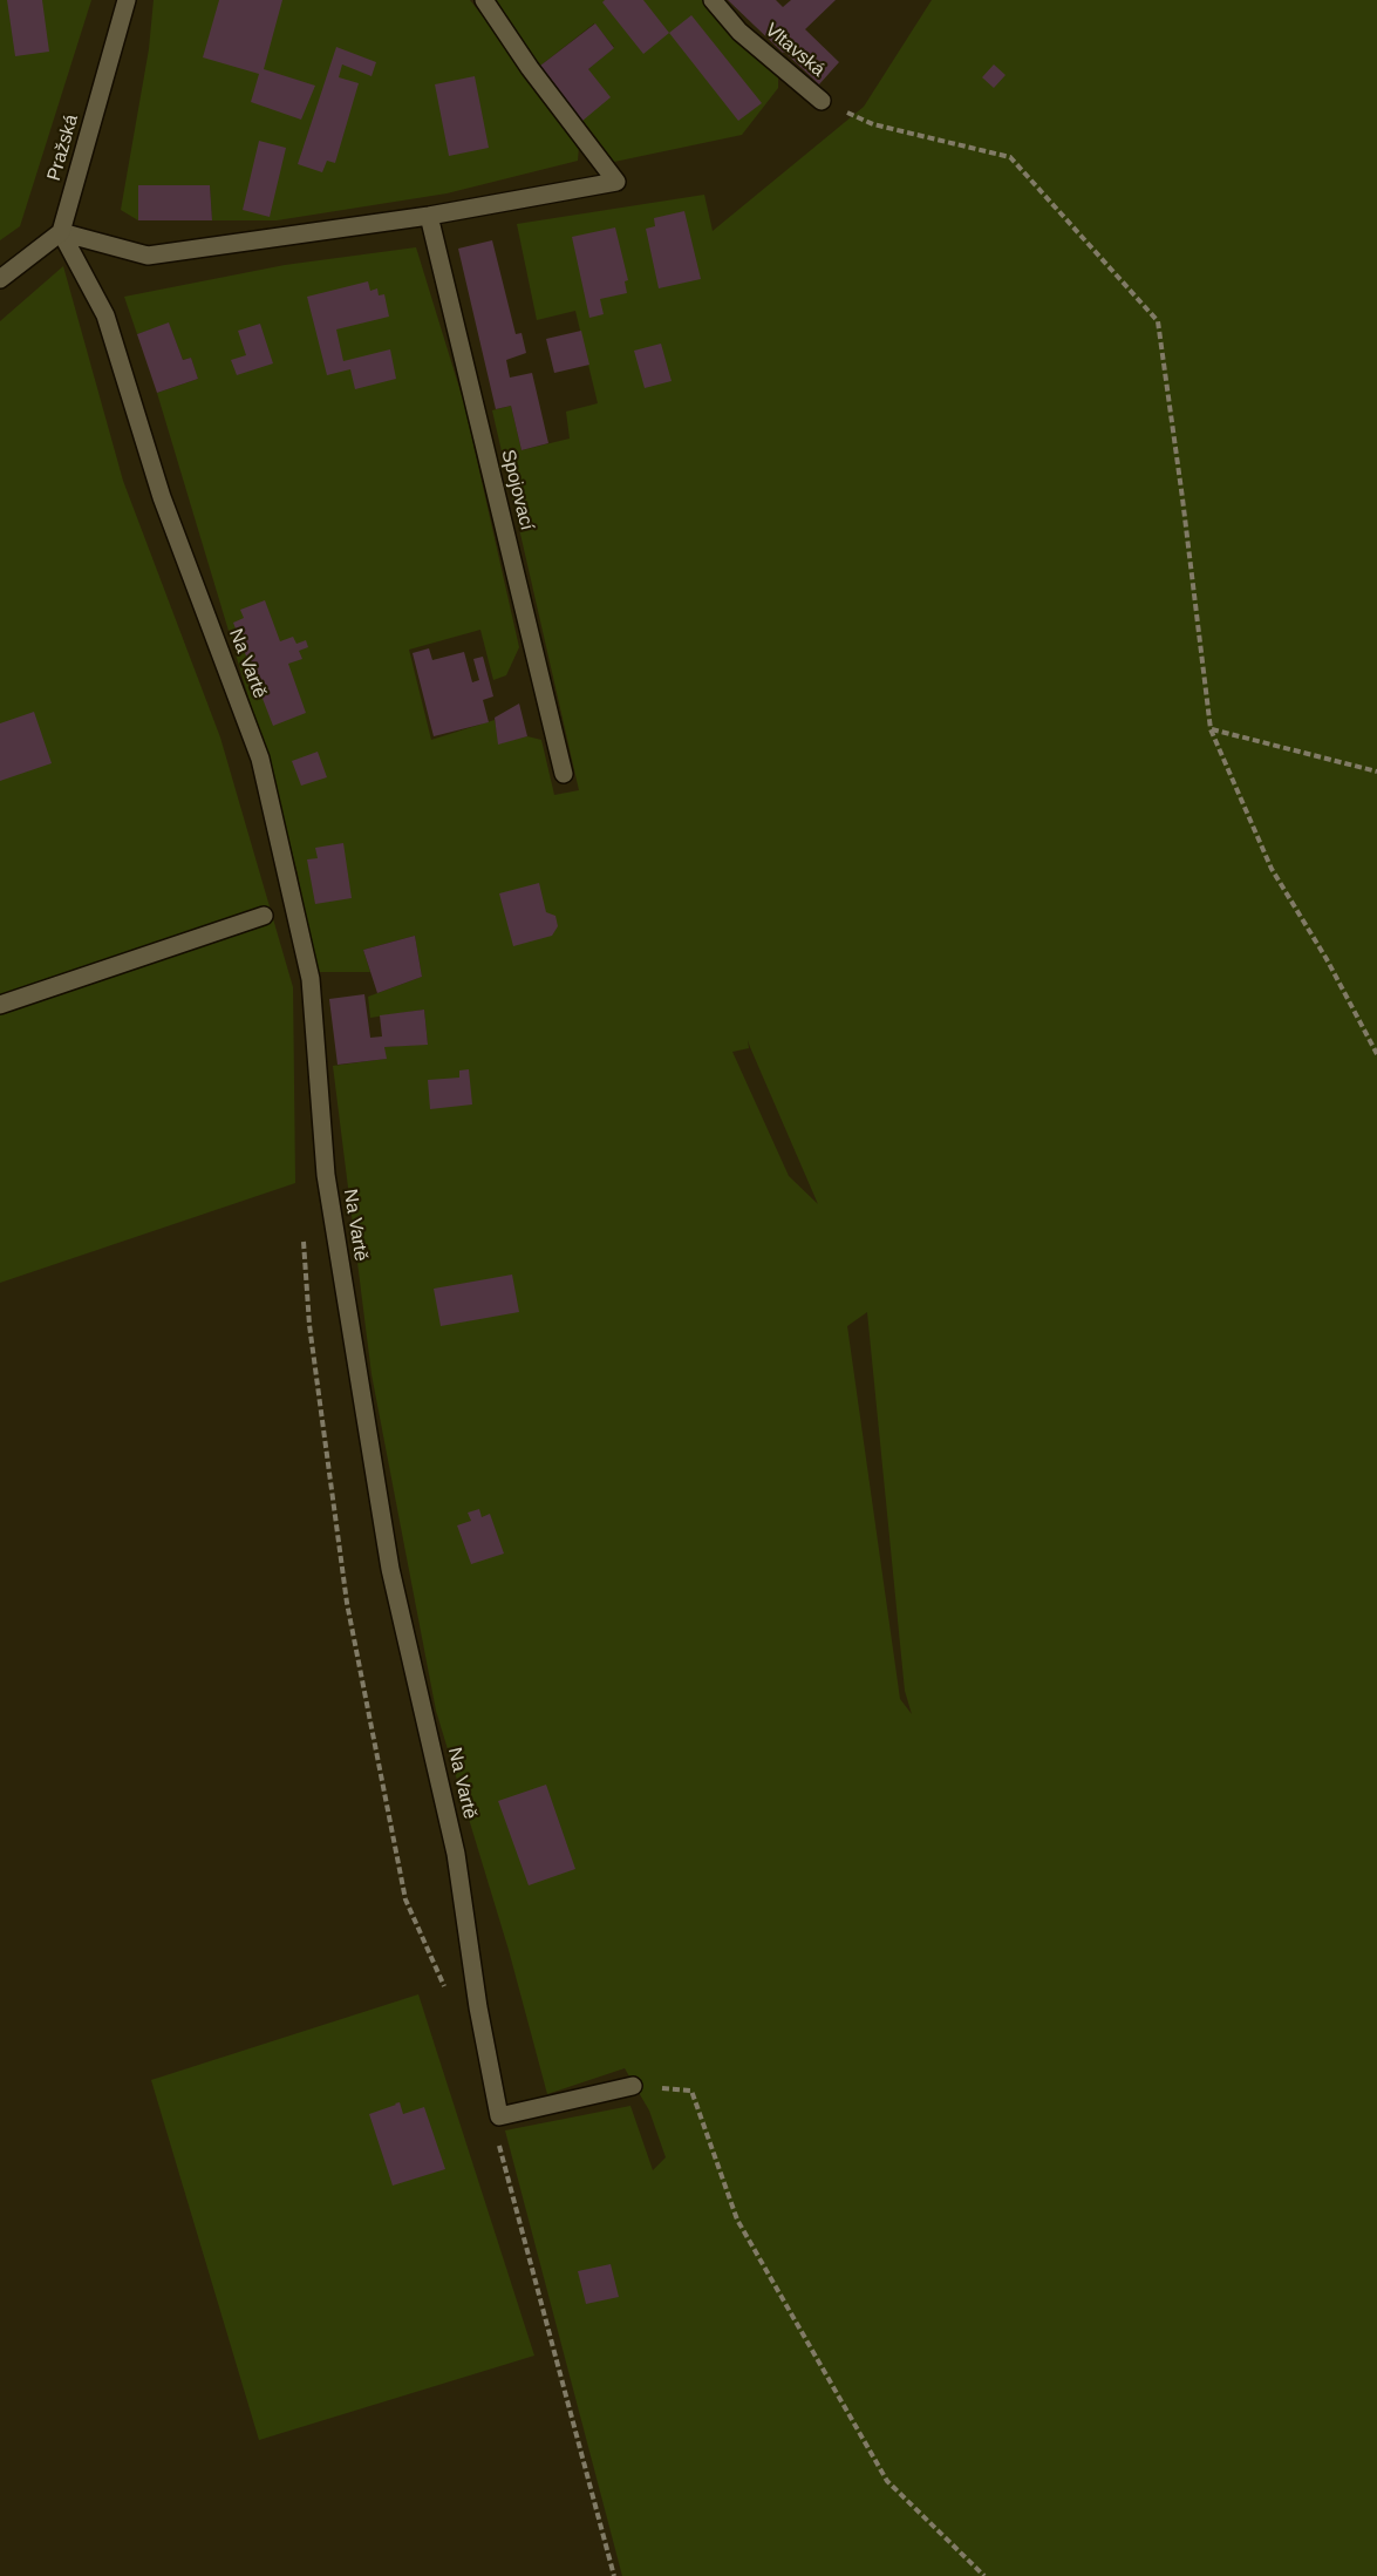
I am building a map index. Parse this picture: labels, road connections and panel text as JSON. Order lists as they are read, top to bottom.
{
  "streets": {
    "street": [
      "Vltavská",
      "Pražská",
      "Spojovací",
      "Na Vartě"
    ]
  },
  "crossings": [
    ["Pražská", "Na Vartě"]
  ]
}
